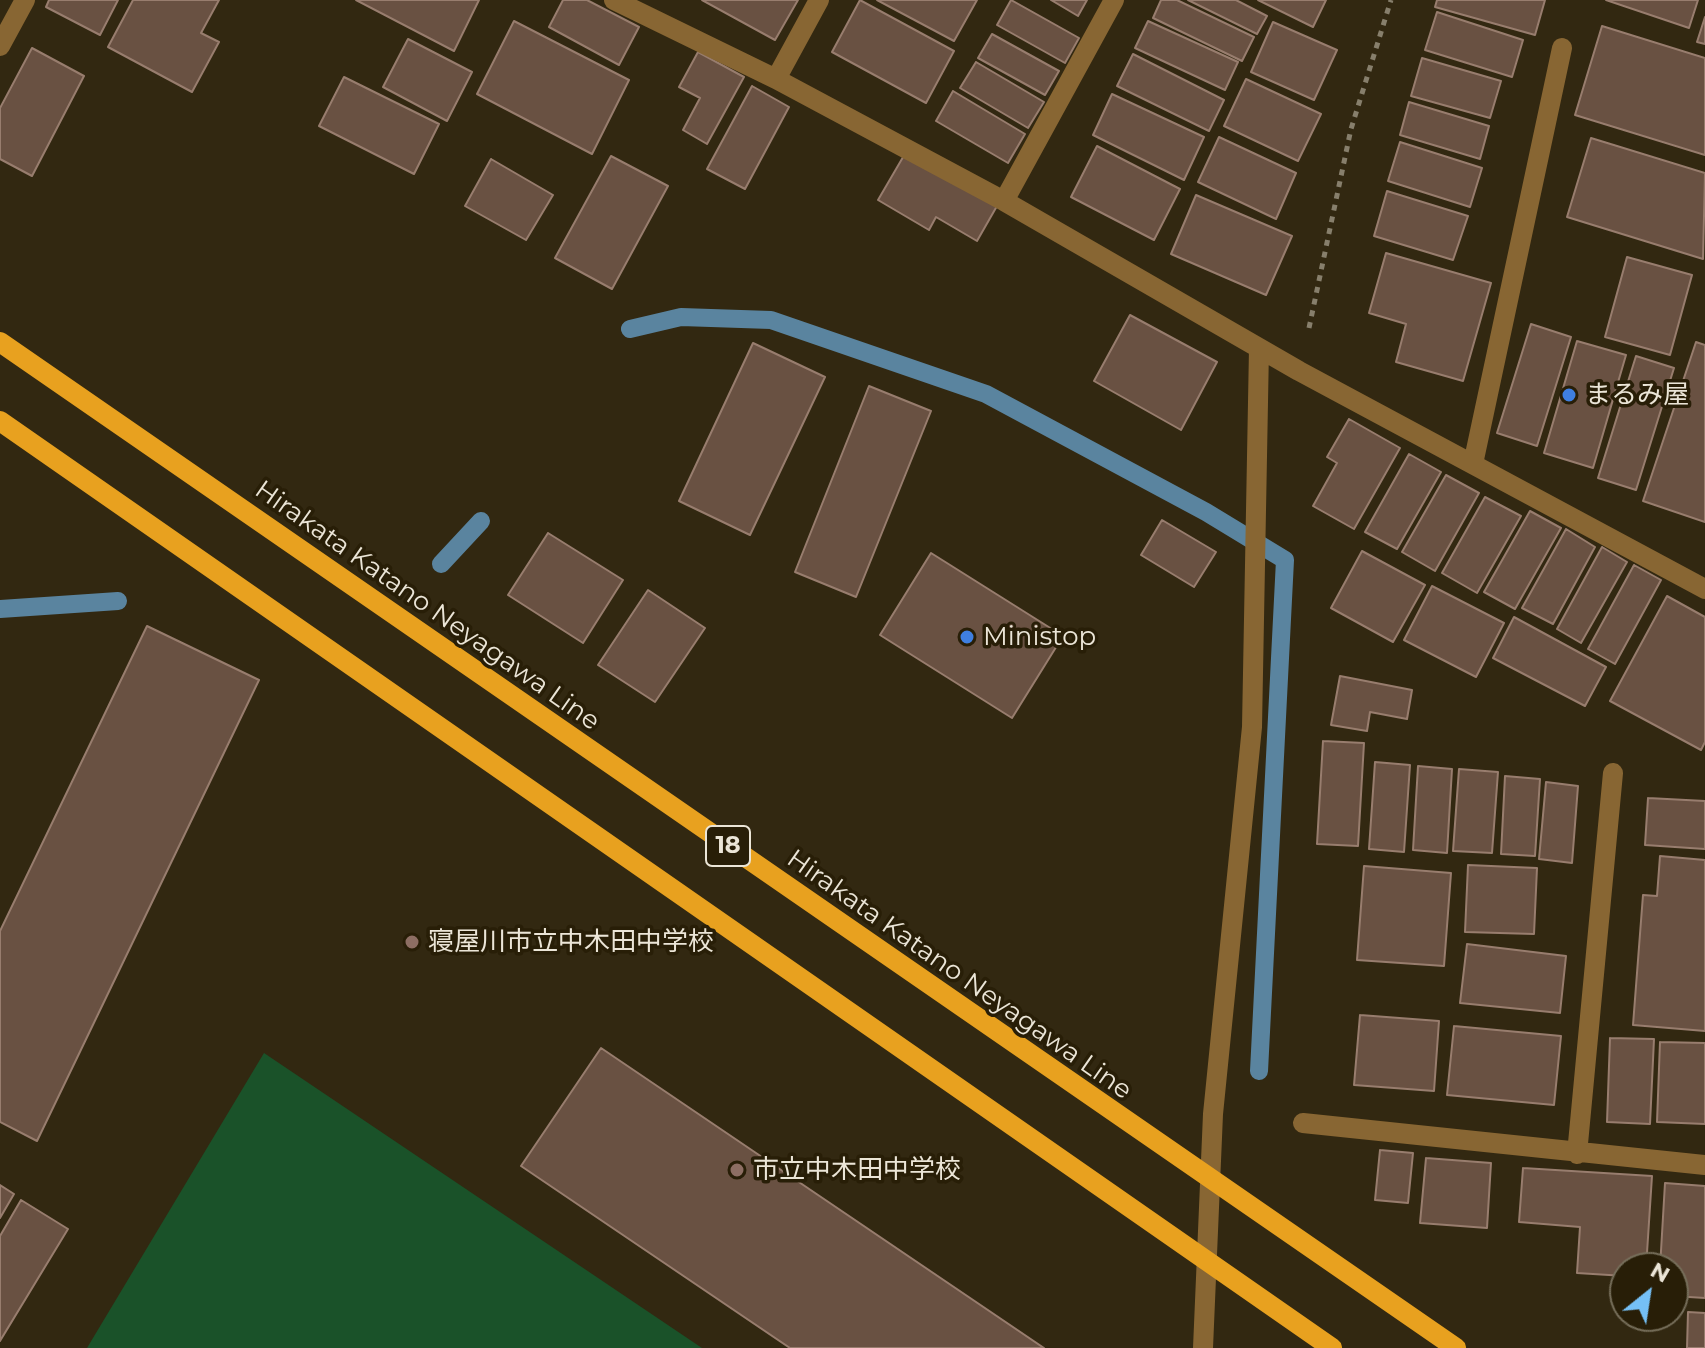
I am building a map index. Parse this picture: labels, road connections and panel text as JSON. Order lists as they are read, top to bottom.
{
  "streets": {
    "main road": ["Hirakata Katano Neyagawa Line", "18"]
  },
  "places": [
    "まるみ屋",
    "Ministop",
    "寝屋川市立中木田中学校",
    "市立中木田中学校"
  ],
  "north": "top right"
}
